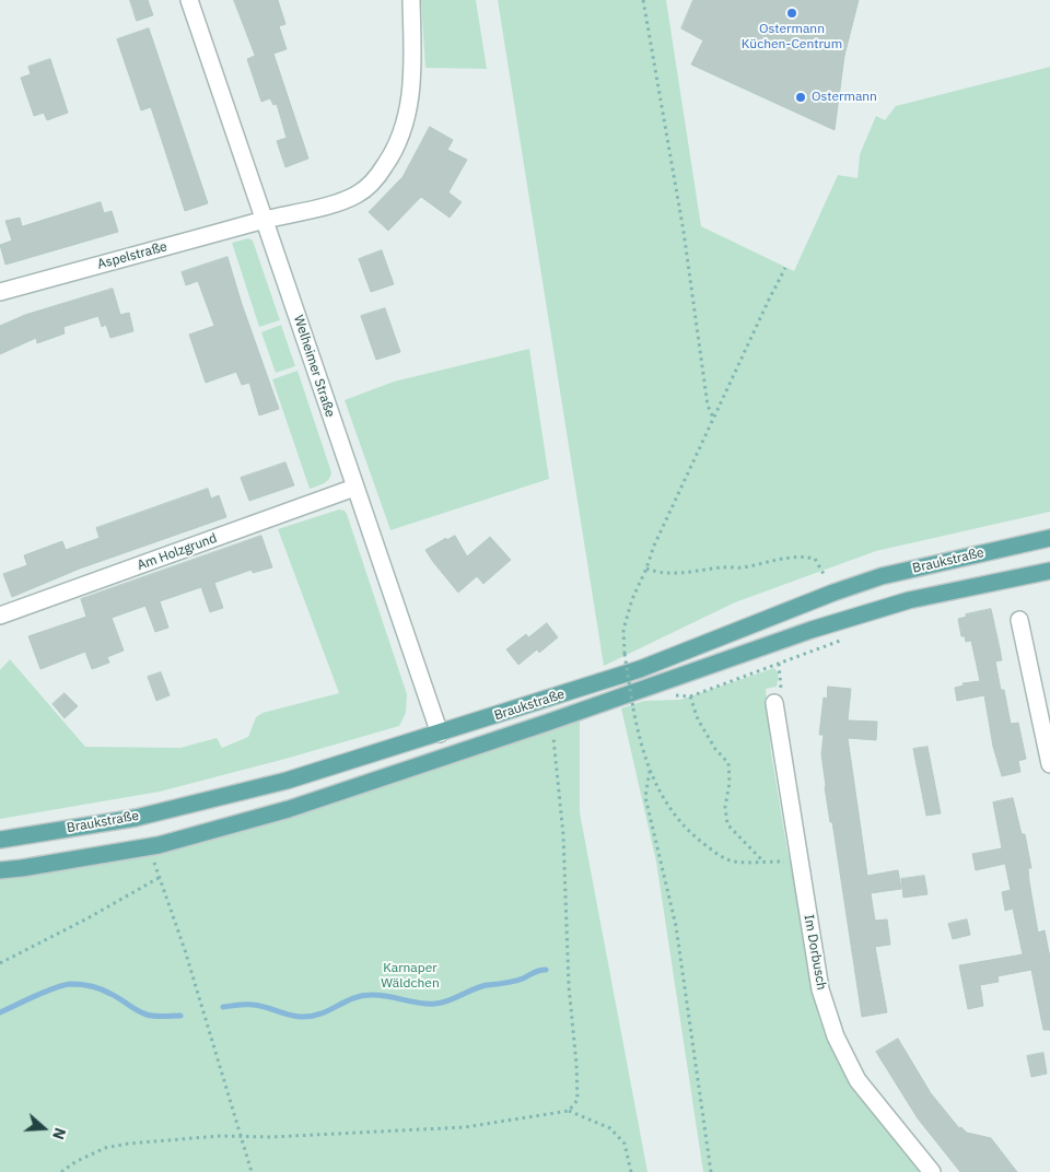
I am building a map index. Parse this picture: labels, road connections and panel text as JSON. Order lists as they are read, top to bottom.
{
  "streets": {
    "main road": ["Braukstraße"],
    "street": [
      "Aspelstraße",
      "Welheimer Straße",
      "Am Holzgrund",
      "Im Dorbusch"
    ]
  },
  "crossings": [
    ["Aspelstraße", "Welheimer Straße"],
    ["Welheimer Straße", "Am Holzgrund"],
    ["Welheimer Straße", "Braukstraße"]
  ],
  "parks": ["Karnaper Wäldchen"],
  "places": ["Ostermann Küchen-Centrum", "Ostermann"],
  "north": "right"
}
